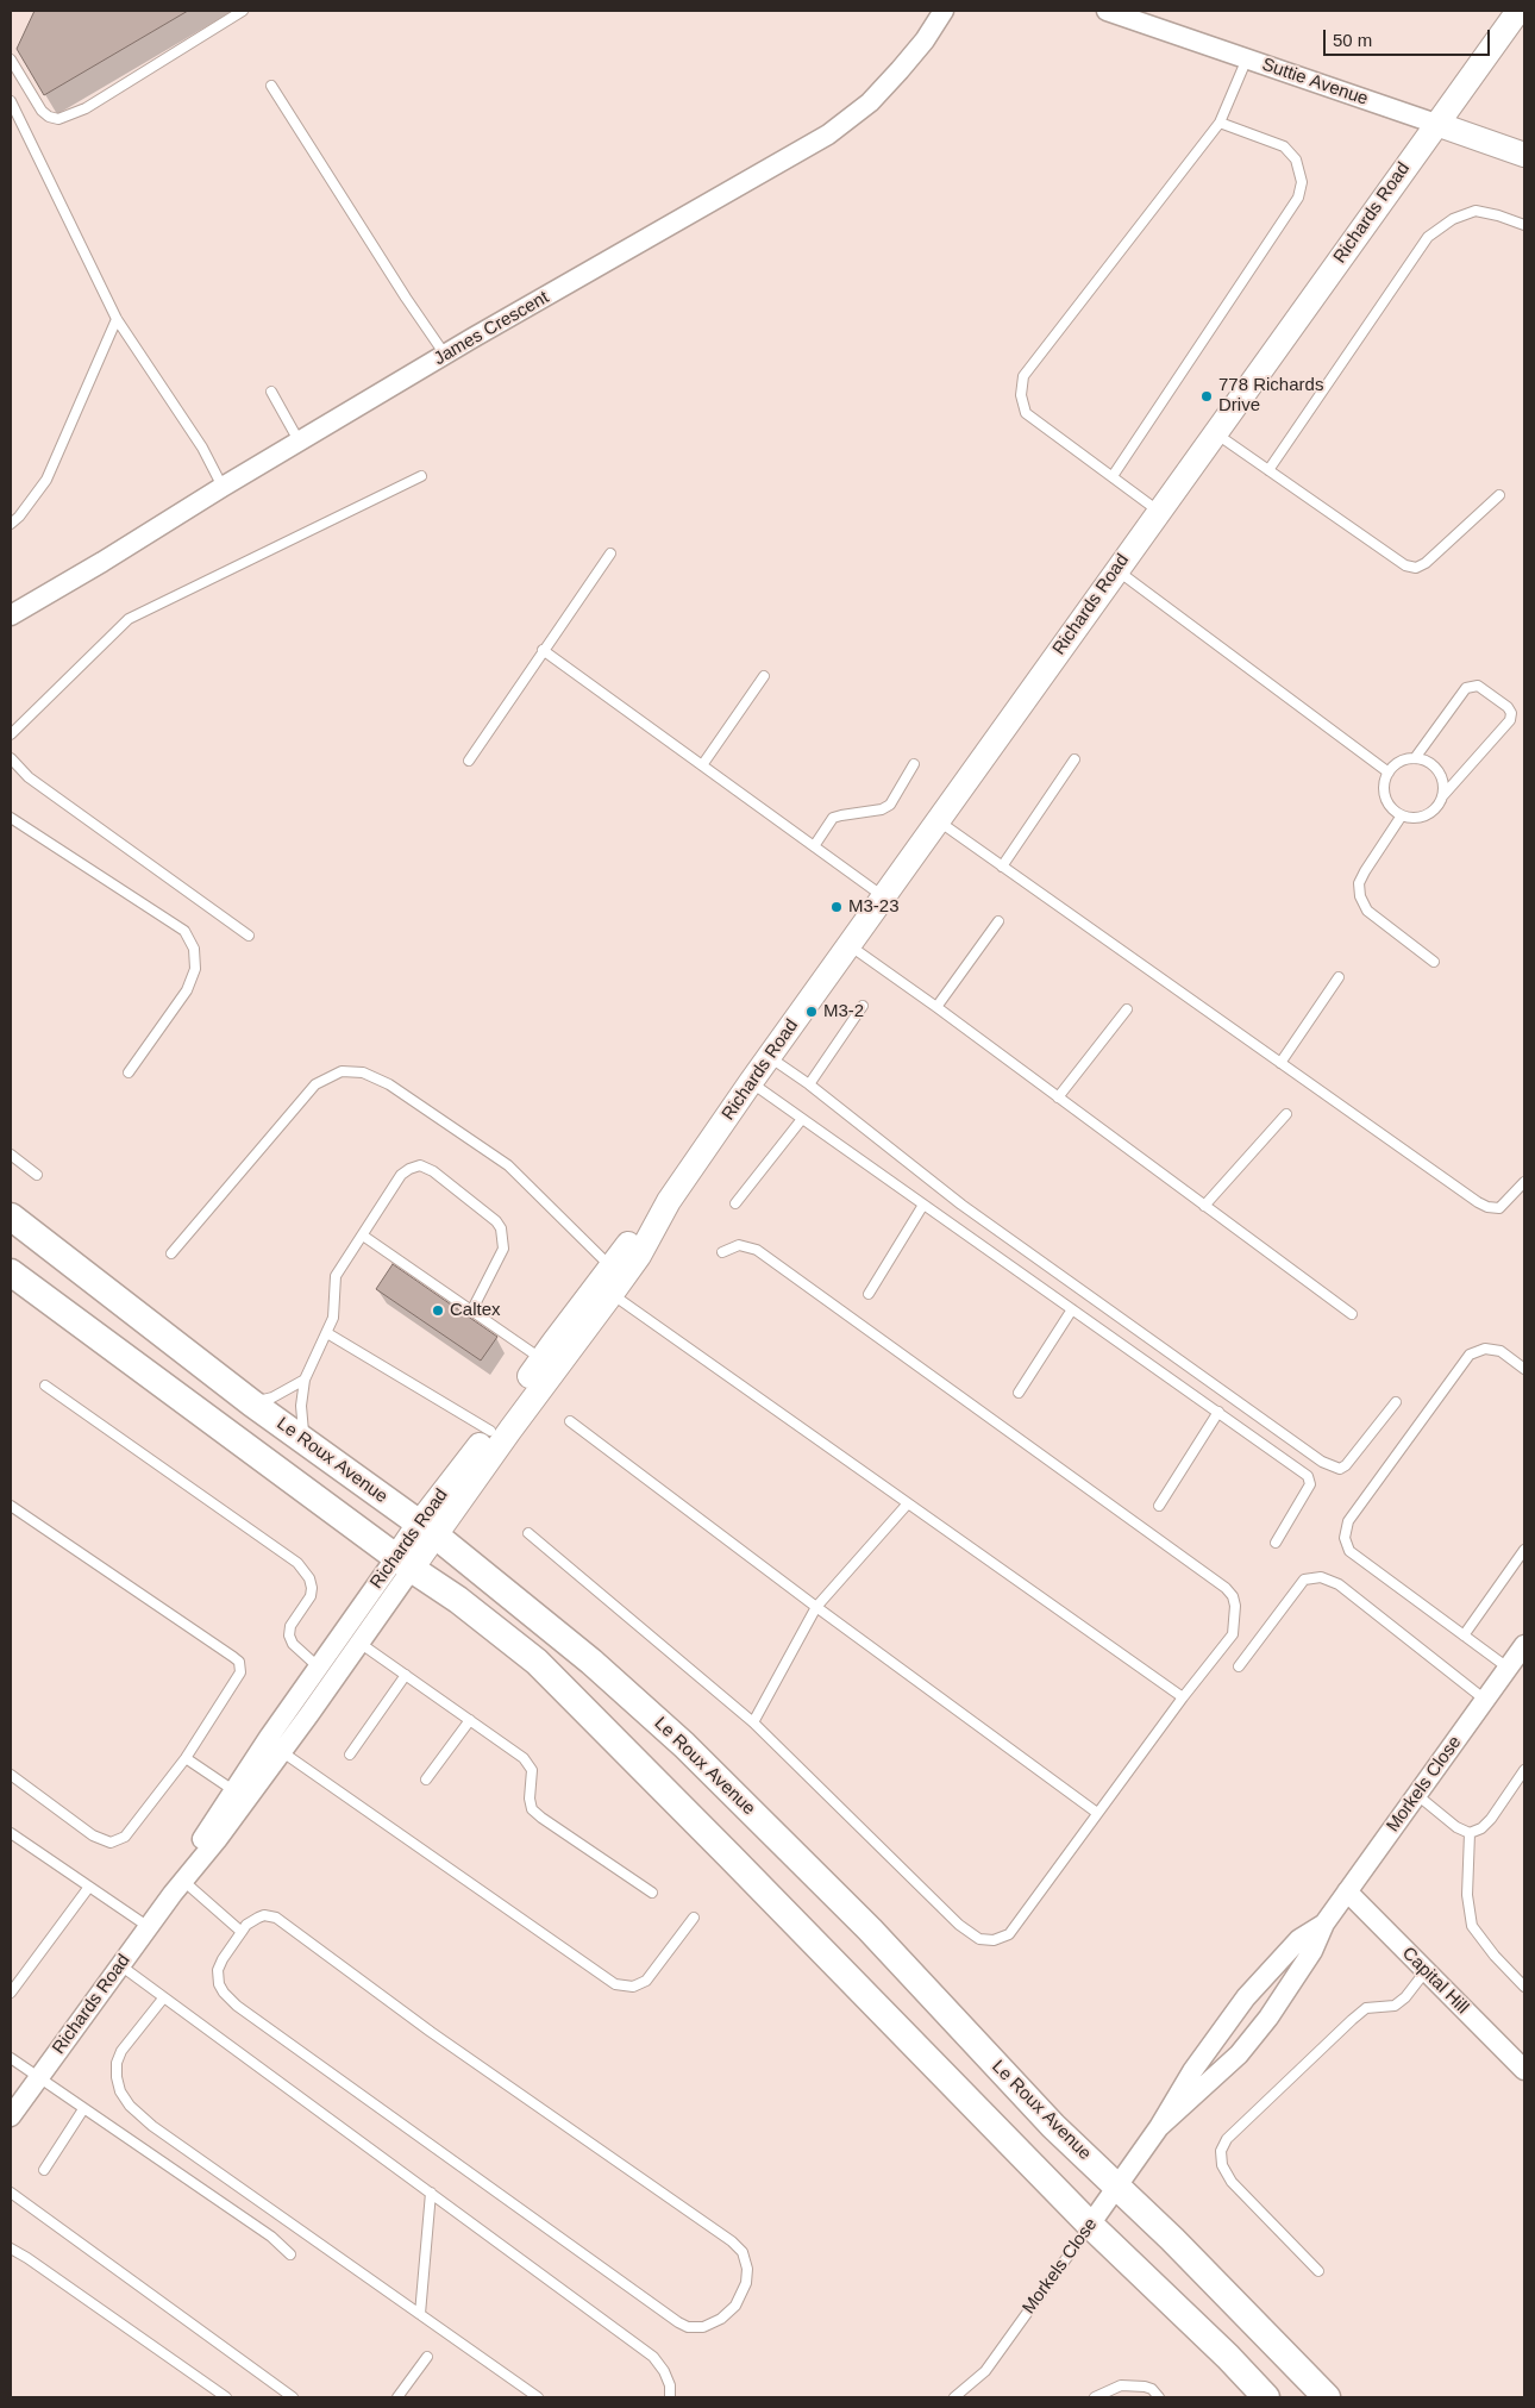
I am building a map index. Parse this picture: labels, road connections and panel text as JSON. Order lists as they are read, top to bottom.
{
  "streets": {
    "main road": ["Le Roux Avenue"],
    "street": [
      "Suttie Avenue",
      "Richards Road",
      "James Crescent",
      "Morkels Close",
      "Capital Hill"
    ]
  },
  "crossings": [
    ["Suttie Avenue", "Richards Road"],
    ["Richards Road", "Le Roux Avenue"],
    ["Le Roux Avenue", "Morkels Close"],
    ["Morkels Close", "Capital Hill"]
  ],
  "places": [
    "778 Richards Drive",
    "M3-23",
    "M3-2",
    "Caltex"
  ],
  "scale_bar": "50 m"
}
